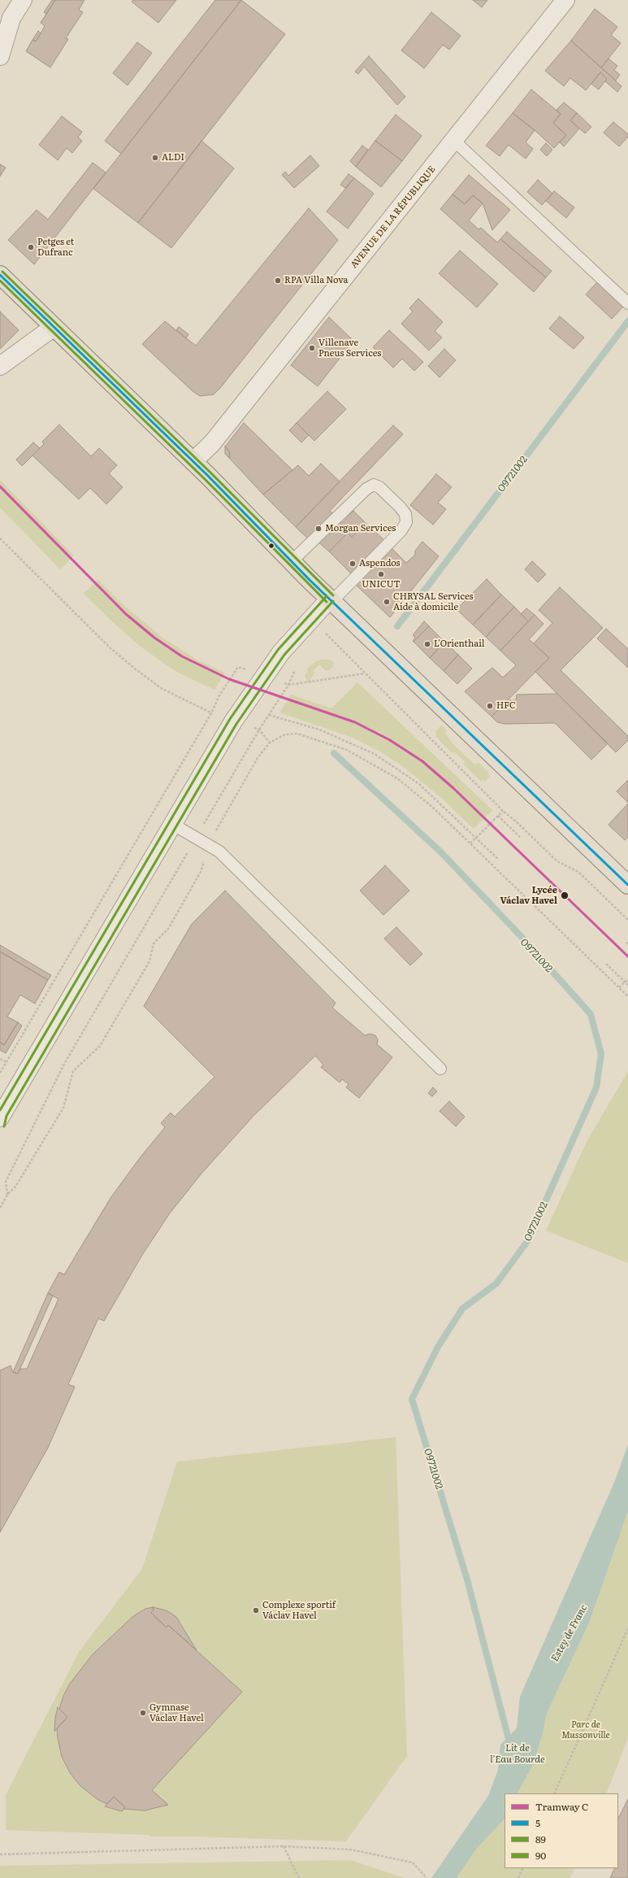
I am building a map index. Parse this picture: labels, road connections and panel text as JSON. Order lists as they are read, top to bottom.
{
  "streets": {
    "street": ["AVENUE DE LA RÉPUBLIQUE"]
  },
  "water": ["O9721002", "Estey de Franc", "Lit de l'Eau Bourde"],
  "parks": ["Parc de Mussonville"],
  "places": [
    "ALDI",
    "Petges et Dufranc",
    "RPA Villa Nova",
    "Villenave Pneus Services",
    "Morgan Services",
    "Aspendos",
    "UNICUT",
    "CHRYSAL Services Aide à domicile",
    "L'Orienthail",
    "HFC",
    "Lycée Václav Havel",
    "Complexe sportif Václav Havel",
    "Gymnase Václav Havel"
  ],
  "lines": [
    "transit line 90",
    "transit line 5",
    "transit line 89",
    "tram line C"
  ],
  "legend": [
    "Tramway C",
    "5",
    "89",
    "90"
  ]
}
